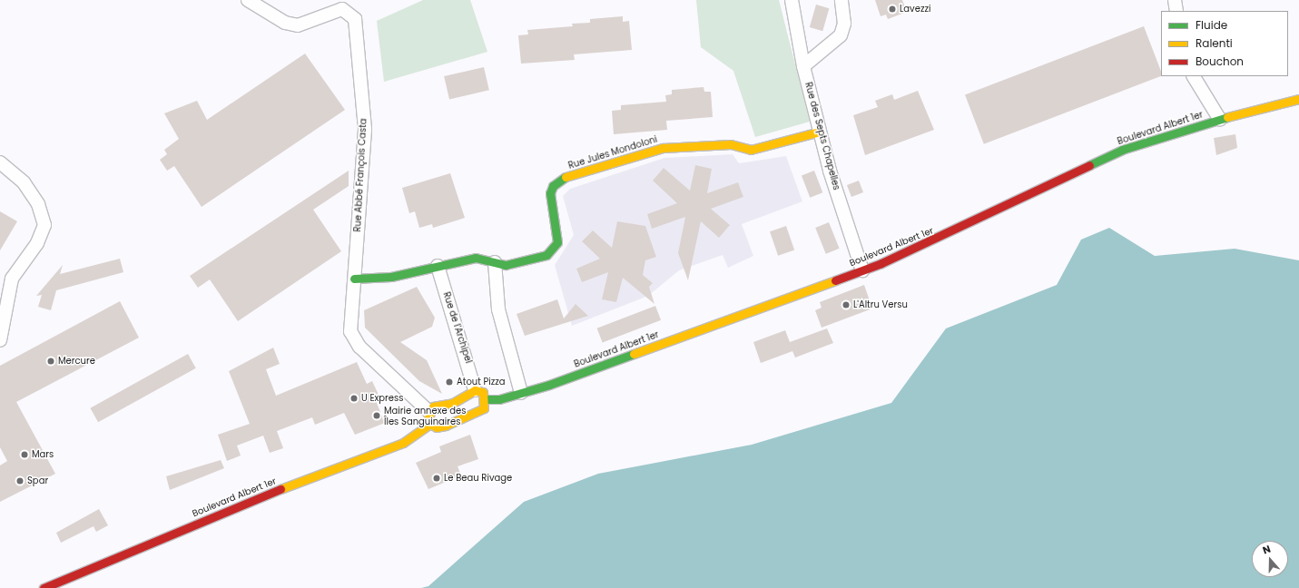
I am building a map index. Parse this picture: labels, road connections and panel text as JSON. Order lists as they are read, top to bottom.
{
  "streets": {
    "main road": ["Boulevard Albert 1er", "Rue Jules Mondoloni"],
    "street": ["Rue des Septs Chapelles", "Rue Abbé François Casta", "Rue de l'Archipel"]
  },
  "crossings": [
    ["Boulevard Albert 1er", "Rue des Septs Chapelles"],
    ["Boulevard Albert 1er", "Rue de l'Archipel"],
    ["Rue des Septs Chapelles", "Rue Jules Mondoloni"],
    ["Rue Jules Mondoloni", "Rue Abbé François Casta"],
    ["Rue Jules Mondoloni", "Rue de l'Archipel"]
  ],
  "places": [
    "Lavezzi",
    "L'Altru Versu",
    "Mercure",
    "Atout Pizza",
    "U Express",
    "Mairie annexe des Îles Sanguinaires",
    "Mars",
    "Le Beau Rivage",
    "Spar"
  ],
  "legend": ["Fluide", "Ralenti", "Bouchon"],
  "north": "top"
}
